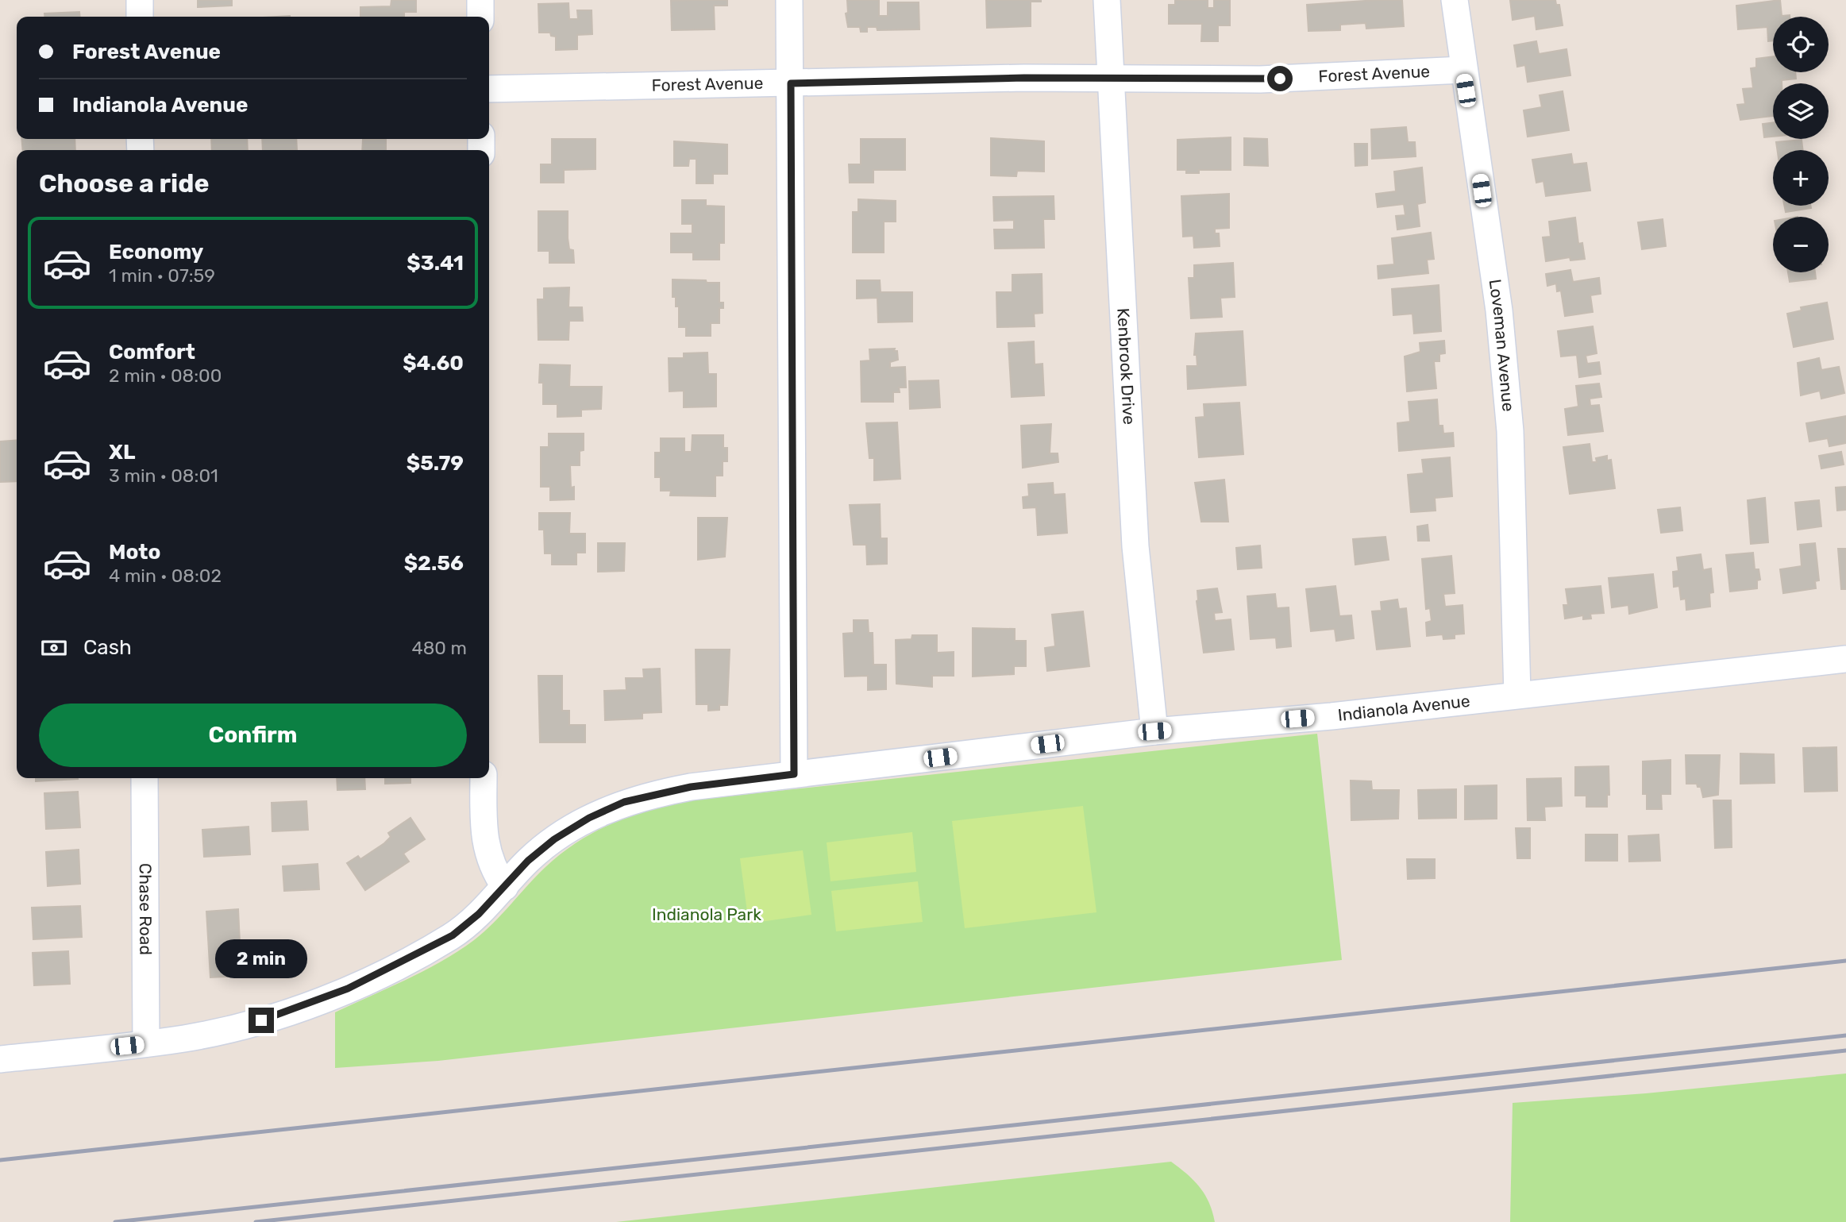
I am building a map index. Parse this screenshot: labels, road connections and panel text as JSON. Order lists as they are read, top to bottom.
{
  "streets": {
    "street": [
      "Forest Avenue",
      "Loveman Avenue",
      "Kenbrook Drive",
      "Indianola Avenue",
      "Chase Road"
    ]
  },
  "crossings": [
    ["Forest Avenue", "Loveman Avenue"],
    ["Forest Avenue", "Kenbrook Drive"],
    ["Loveman Avenue", "Indianola Avenue"],
    ["Kenbrook Drive", "Indianola Avenue"],
    ["Indianola Avenue", "Chase Road"]
  ],
  "parks": ["Indianola Park"],
  "page": {
    "map_buttons": ["+", "−"],
    "banner": ["Forest Avenue", "Indianola Avenue"],
    "heading": "Choose a ride",
    "list": [
      {
        "name": "Economy",
        "note": "1 min · 07:59",
        "value": "$3.41"
      },
      {
        "name": "Comfort",
        "note": "2 min · 08:00",
        "value": "$4.60"
      },
      {
        "name": "XL",
        "note": "3 min · 08:01",
        "value": "$5.79"
      },
      {
        "name": "Moto",
        "note": "4 min · 08:02",
        "value": "$2.56"
      }
    ],
    "pay": ["Cash", "480 m"],
    "buttons": "Confirm",
    "bubble": "2 min"
  }
}
